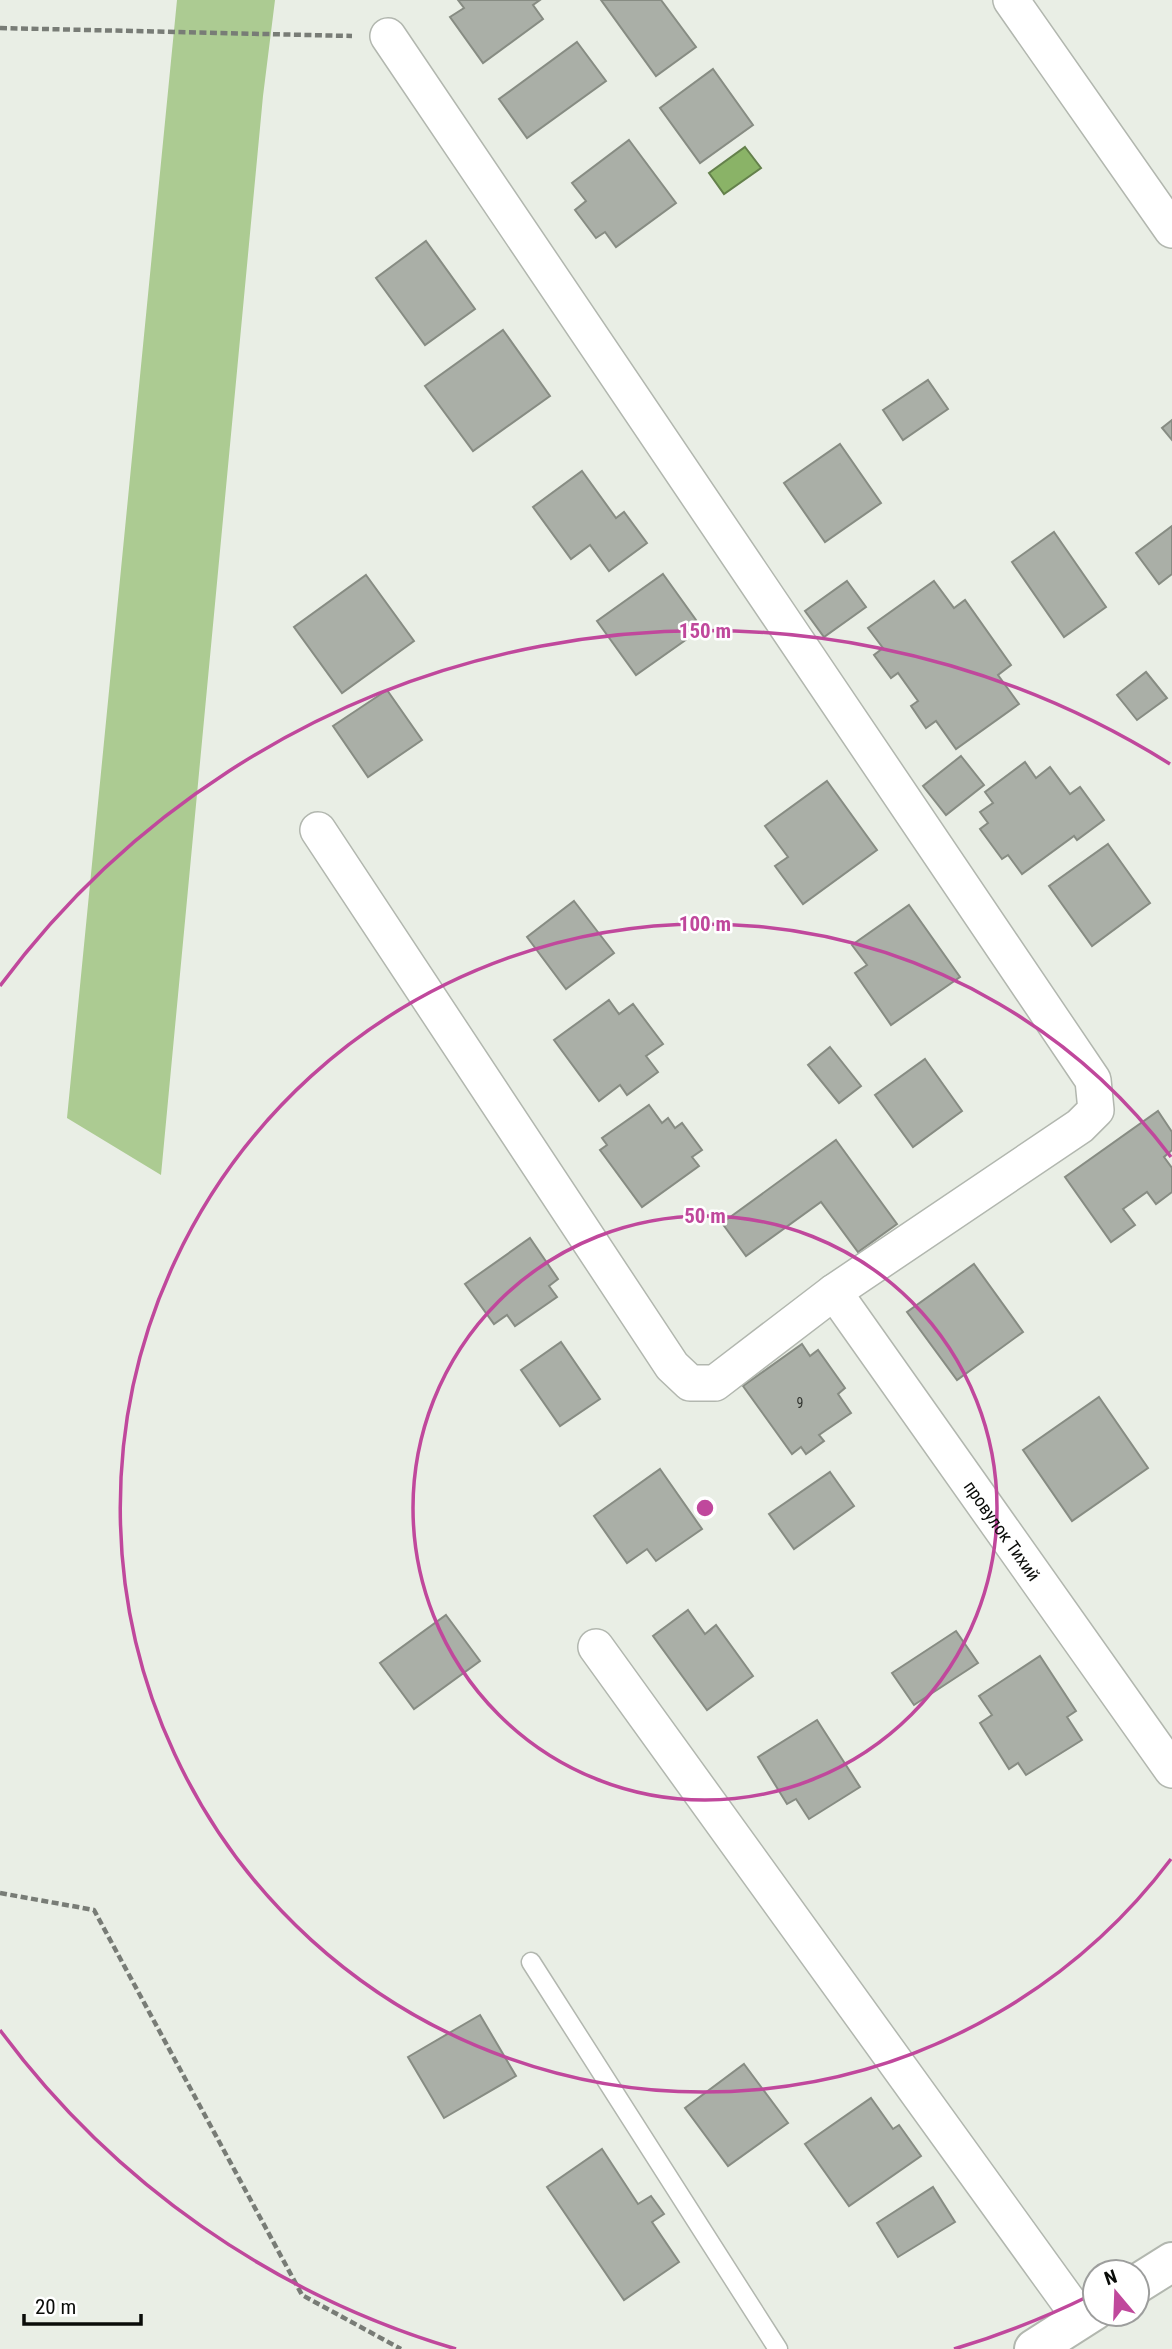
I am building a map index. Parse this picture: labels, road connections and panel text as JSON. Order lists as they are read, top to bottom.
{
  "streets": {
    "street": ["провулок Тихий"]
  },
  "house_numbers": ["9"],
  "scale_bar": "20 m",
  "north": "top",
  "rings": ["150 m", "100 m", "50 m"]
}
